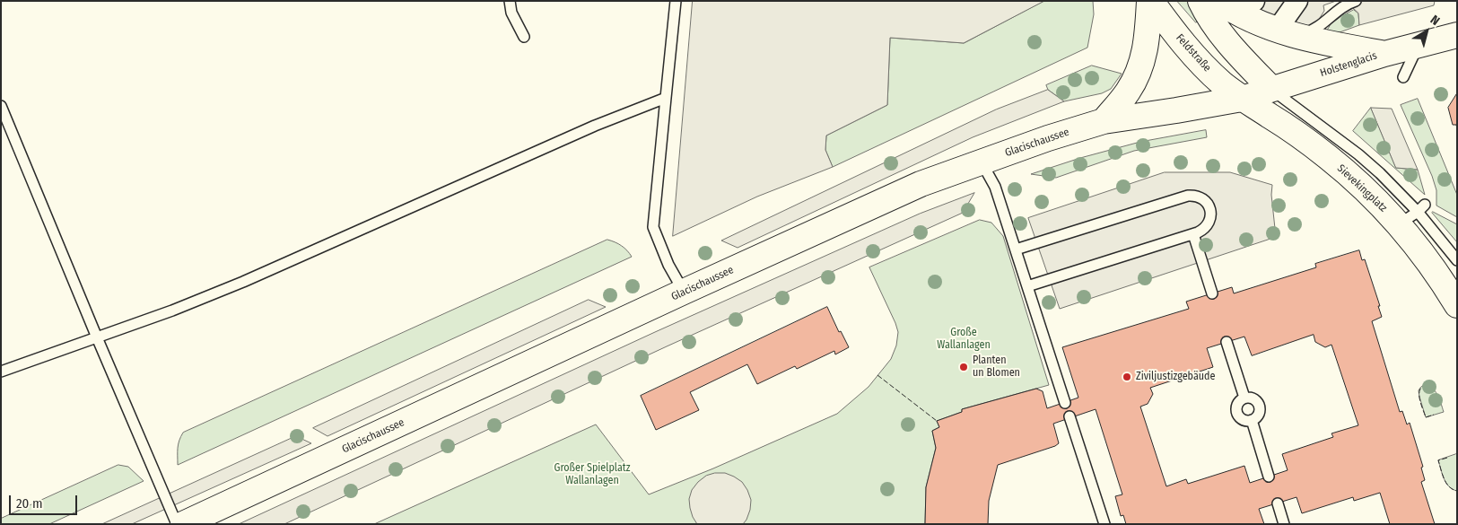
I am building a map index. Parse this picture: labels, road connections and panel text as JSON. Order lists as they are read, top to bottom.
{
  "streets": {
    "street": [
      "Feldstraße",
      "Holstenglacis",
      "Glacischaussee",
      "Sievekingplatz"
    ]
  },
  "crossings": [
    ["Feldstraße", "Holstenglacis"],
    ["Feldstraße", "Glacischaussee"],
    ["Feldstraße", "Sievekingplatz"],
    ["Holstenglacis", "Glacischaussee"],
    ["Holstenglacis", "Sievekingplatz"],
    ["Glacischaussee", "Sievekingplatz"]
  ],
  "parks": ["Große Wallanlagen", "Großer Spielplatz Wallanlagen"],
  "places": ["Planten un Blomen", "Ziviljustizgebäude"],
  "scale_bar": "20 m",
  "north": "top right"
}
